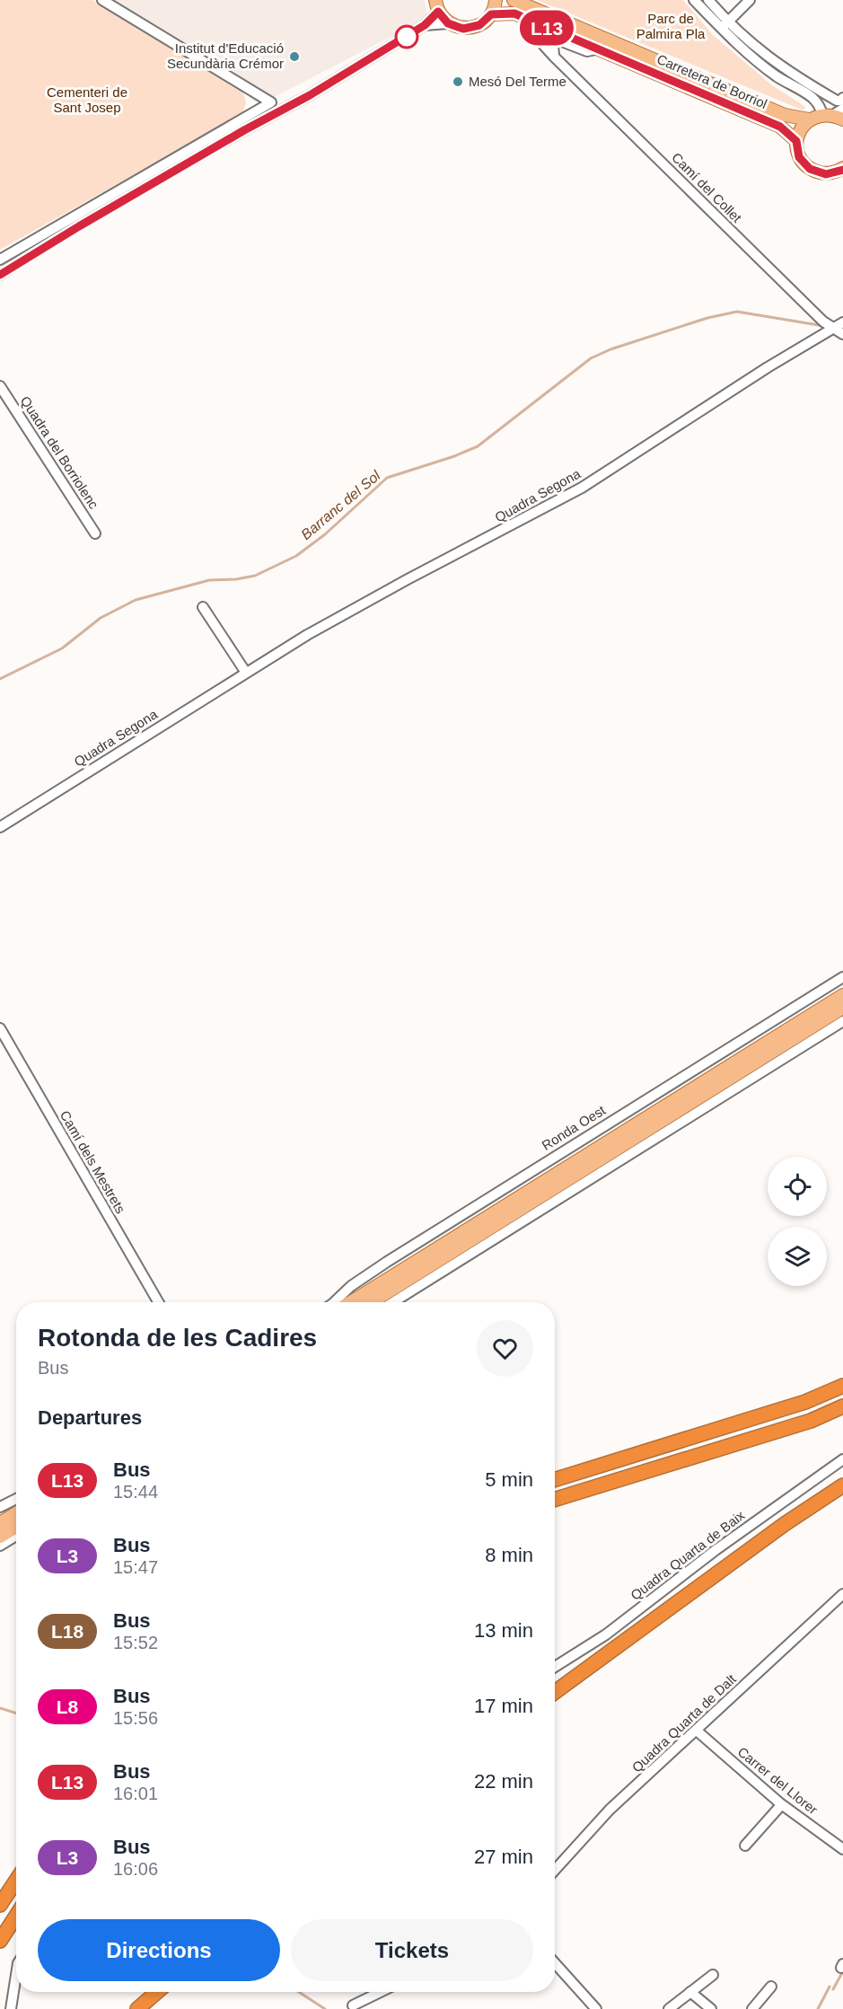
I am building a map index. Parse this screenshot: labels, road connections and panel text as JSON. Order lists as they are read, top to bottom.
{
  "streets": {
    "main road": ["Carretera de Borriol"],
    "street": [
      "Camí del Collet",
      "Quadra del Borriolenc",
      "Quadra Segona",
      "Ronda Oest",
      "Camí dels Mestrets",
      "Quadra Quarta de Baix",
      "Quadra Quarta de Dalt",
      "Carrer del Llorer"
    ]
  },
  "crossings": [
    ["Carretera de Borriol", "Camí del Collet"],
    ["Camí del Collet", "Quadra Segona"],
    ["Quadra Quarta de Dalt", "Carrer del Llorer"]
  ],
  "water": ["Barranc del Sol"],
  "parks": ["Parc de Palmira Pla", "Cementeri de Sant Josep"],
  "places": ["Institut d'Educació Secundària Crémor", "Mesó Del Terme"],
  "lines": ["bus line L13"],
  "page": {
    "on_map": "L13",
    "heading": [
      ["Rotonda de les Cadires", "Bus"],
      "Departures"
    ],
    "list": [
      {
        "mark": "L13",
        "name": "Bus",
        "note": "15:44",
        "value": "5 min"
      },
      {
        "mark": "L3",
        "name": "Bus",
        "note": "15:47",
        "value": "8 min"
      },
      {
        "mark": "L18",
        "name": "Bus",
        "note": "15:52",
        "value": "13 min"
      },
      {
        "mark": "L8",
        "name": "Bus",
        "note": "15:56",
        "value": "17 min"
      },
      {
        "mark": "L13",
        "name": "Bus",
        "note": "16:01",
        "value": "22 min"
      },
      {
        "mark": "L3",
        "name": "Bus",
        "note": "16:06",
        "value": "27 min"
      }
    ],
    "buttons": ["Directions", "Tickets"]
  }
}
